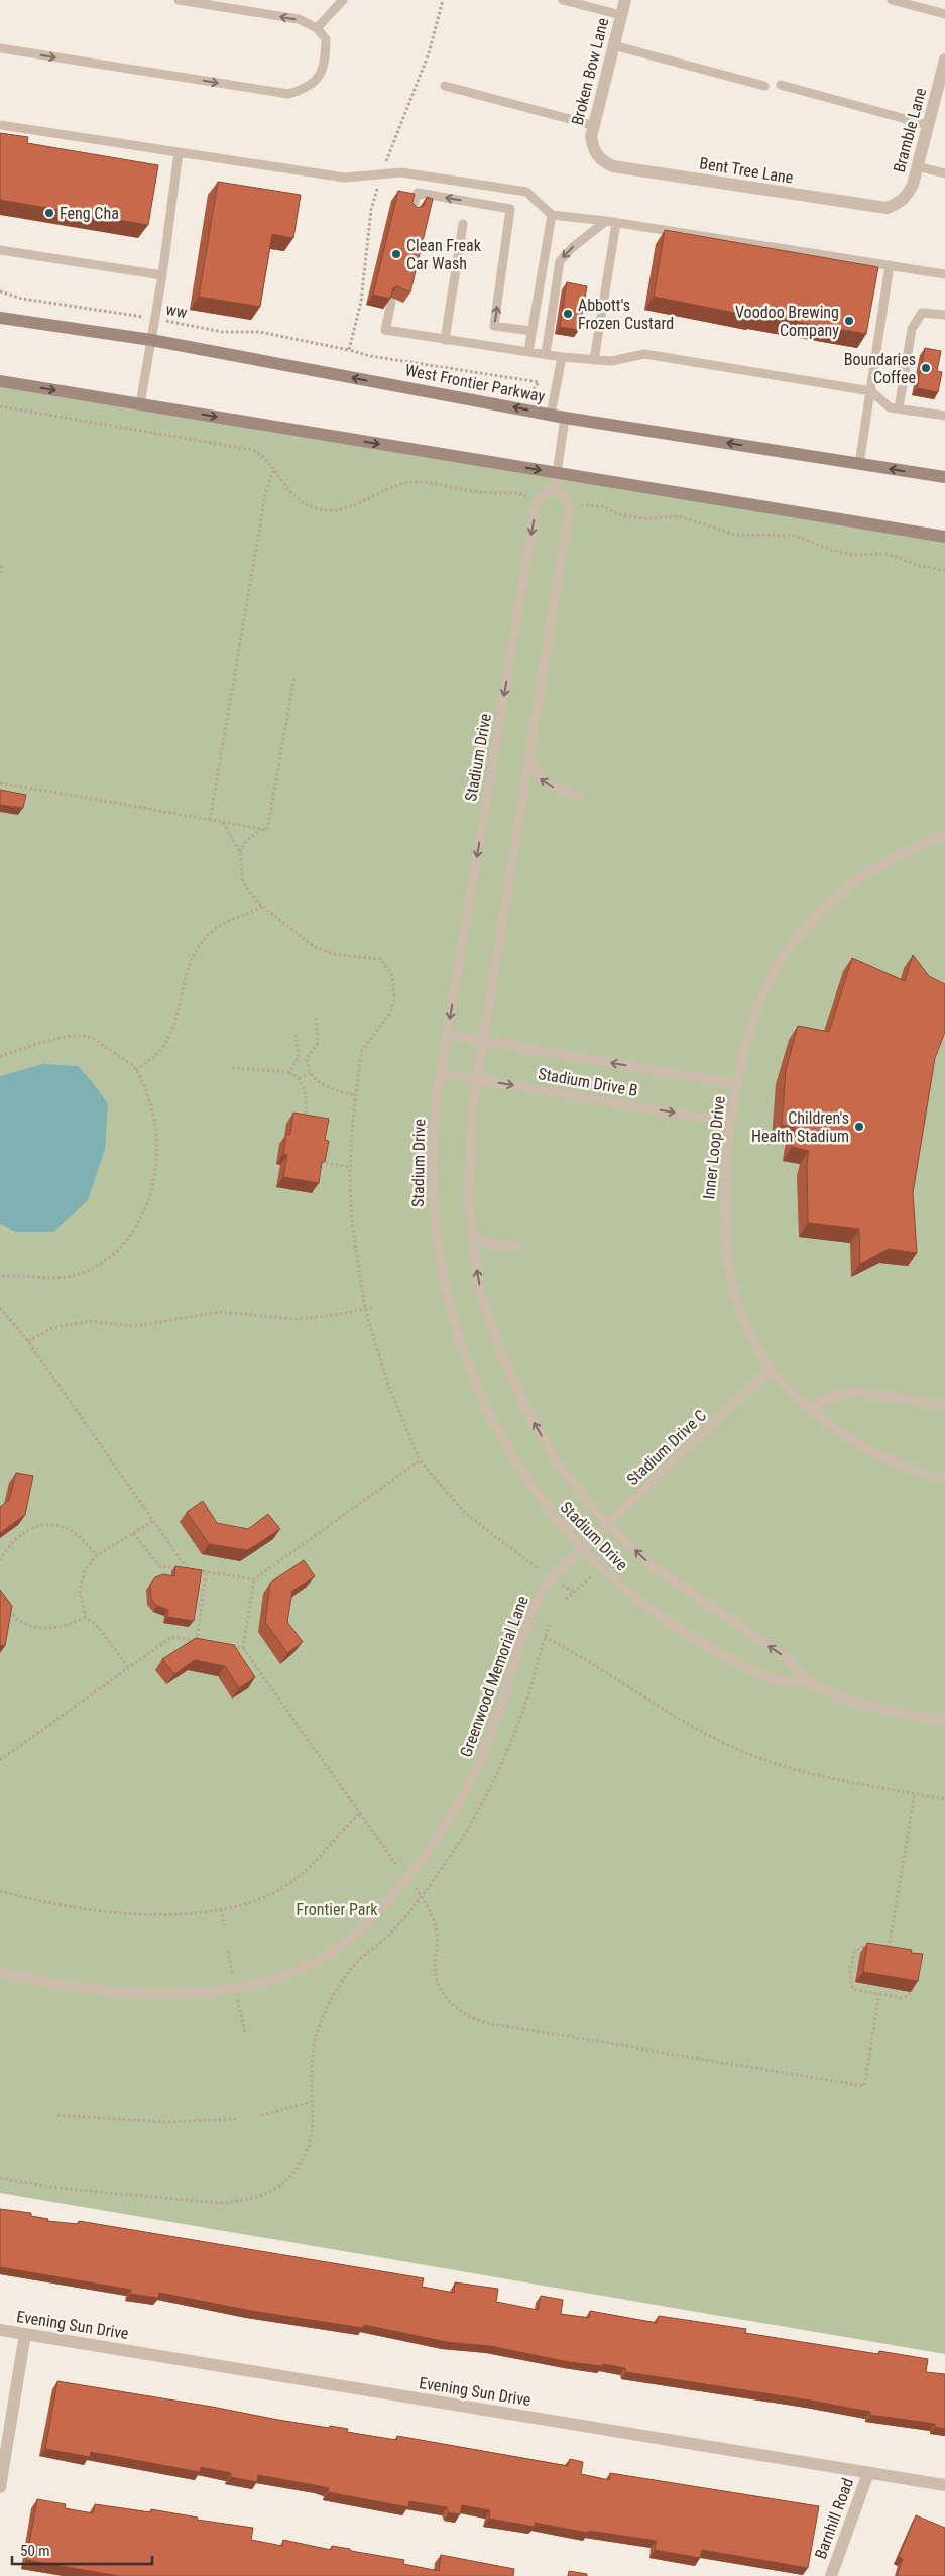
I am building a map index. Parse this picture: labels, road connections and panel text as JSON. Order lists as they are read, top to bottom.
{
  "streets": {
    "street": [
      "Broken Bow Lane",
      "Bramble Lane",
      "Bent Tree Lane",
      "West Frontier Parkway",
      "Evening Sun Drive",
      "Barnhill Road"
    ],
    "lane": [
      "Stadium Drive",
      "Stadium Drive B",
      "Inner Loop Drive",
      "Stadium Drive C",
      "Greenwood Memorial Lane"
    ],
    "path": ["ww"]
  },
  "crossings": [
    ["Broken Bow Lane", "Bent Tree Lane"],
    ["Bramble Lane", "Bent Tree Lane"],
    ["ww", "West Frontier Parkway"],
    ["Stadium Drive", "Stadium Drive B"],
    ["Stadium Drive", "Stadium Drive C"],
    ["Stadium Drive", "Greenwood Memorial Lane"],
    ["Stadium Drive B", "Inner Loop Drive"],
    ["Inner Loop Drive", "Stadium Drive C"],
    ["Stadium Drive C", "Greenwood Memorial Lane"],
    ["Evening Sun Drive", "Barnhill Road"]
  ],
  "parks": ["Frontier Park"],
  "places": [
    "Feng Cha",
    "Clean Freak Car Wash",
    "Abbott's Frozen Custard",
    "Voodoo Brewing Company",
    "Boundaries Coffee",
    "Children's Health Stadium"
  ],
  "scale_bar": "50 m"
}
